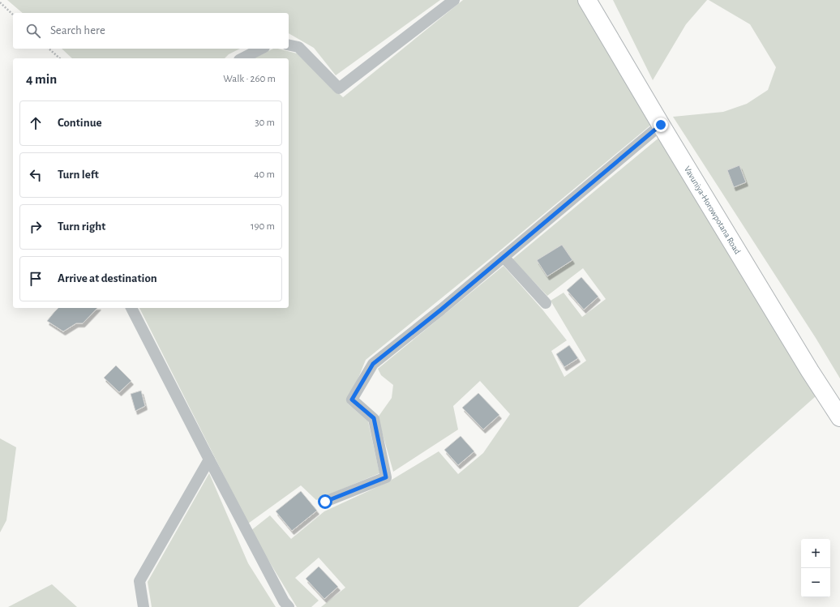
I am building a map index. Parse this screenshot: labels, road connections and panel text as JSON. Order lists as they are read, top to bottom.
{
  "streets": {
    "highway": ["Vavuniya-Horowpotana Road"]
  },
  "page": {
    "search": "Search here",
    "heading": ["4 min", "Walk · 260 m"],
    "list": [
      ["Continue", "30 m"],
      ["Turn left", "40 m"],
      ["Turn right", "190 m"],
      "Arrive at destination"
    ],
    "map_buttons": ["+", "−"]
  }
}
